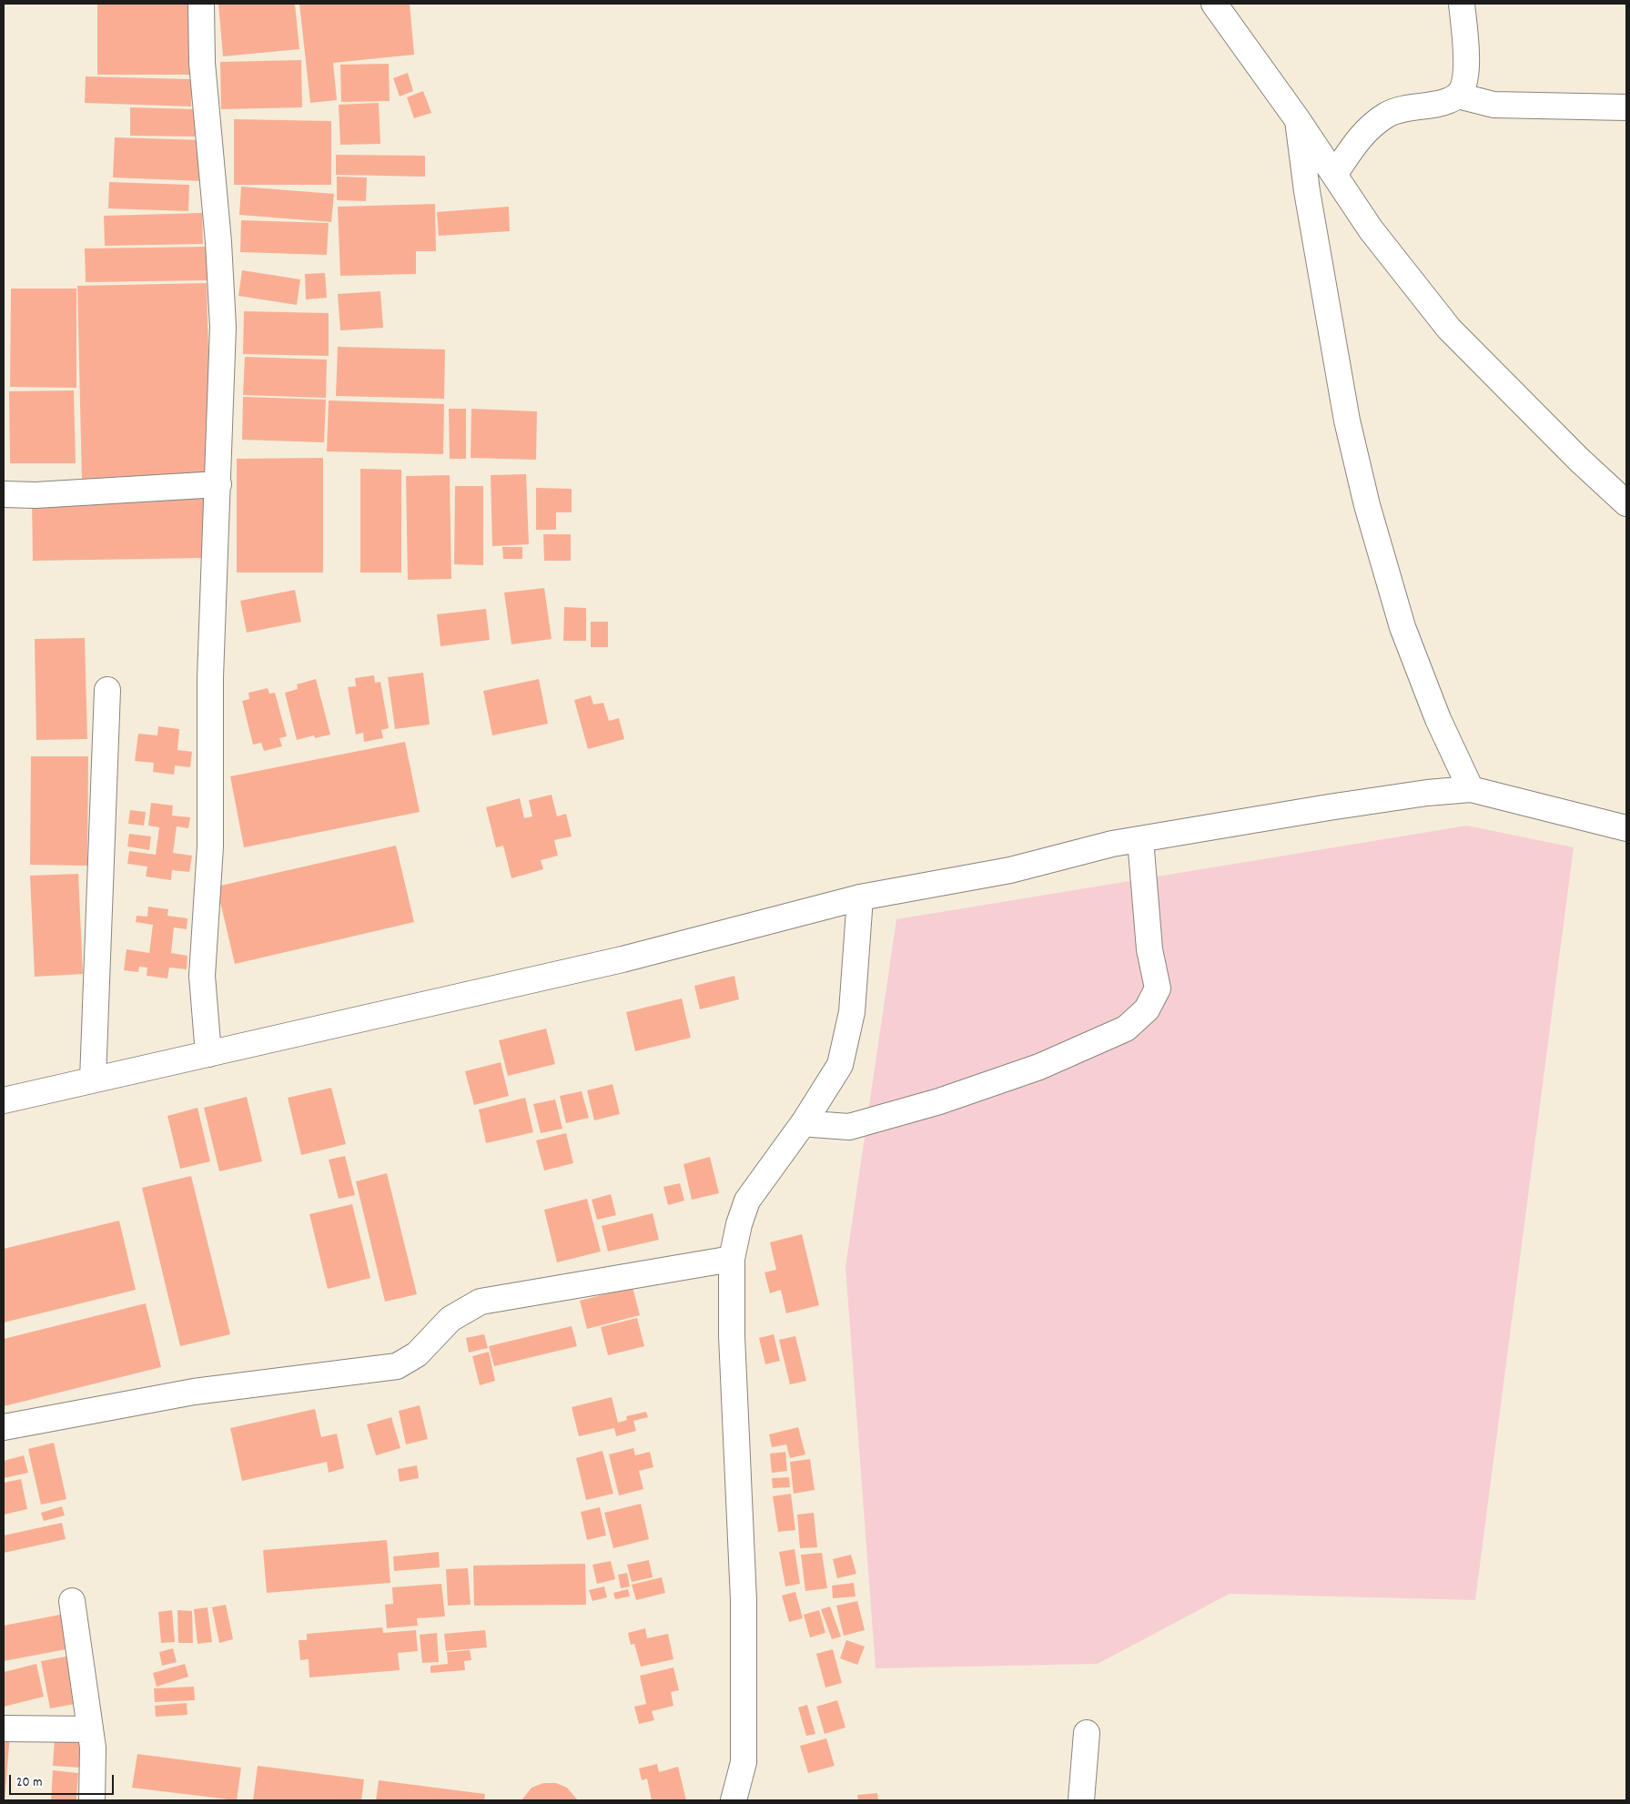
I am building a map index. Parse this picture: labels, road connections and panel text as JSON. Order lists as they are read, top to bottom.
{
  "scale_bar": "20 m"
}
